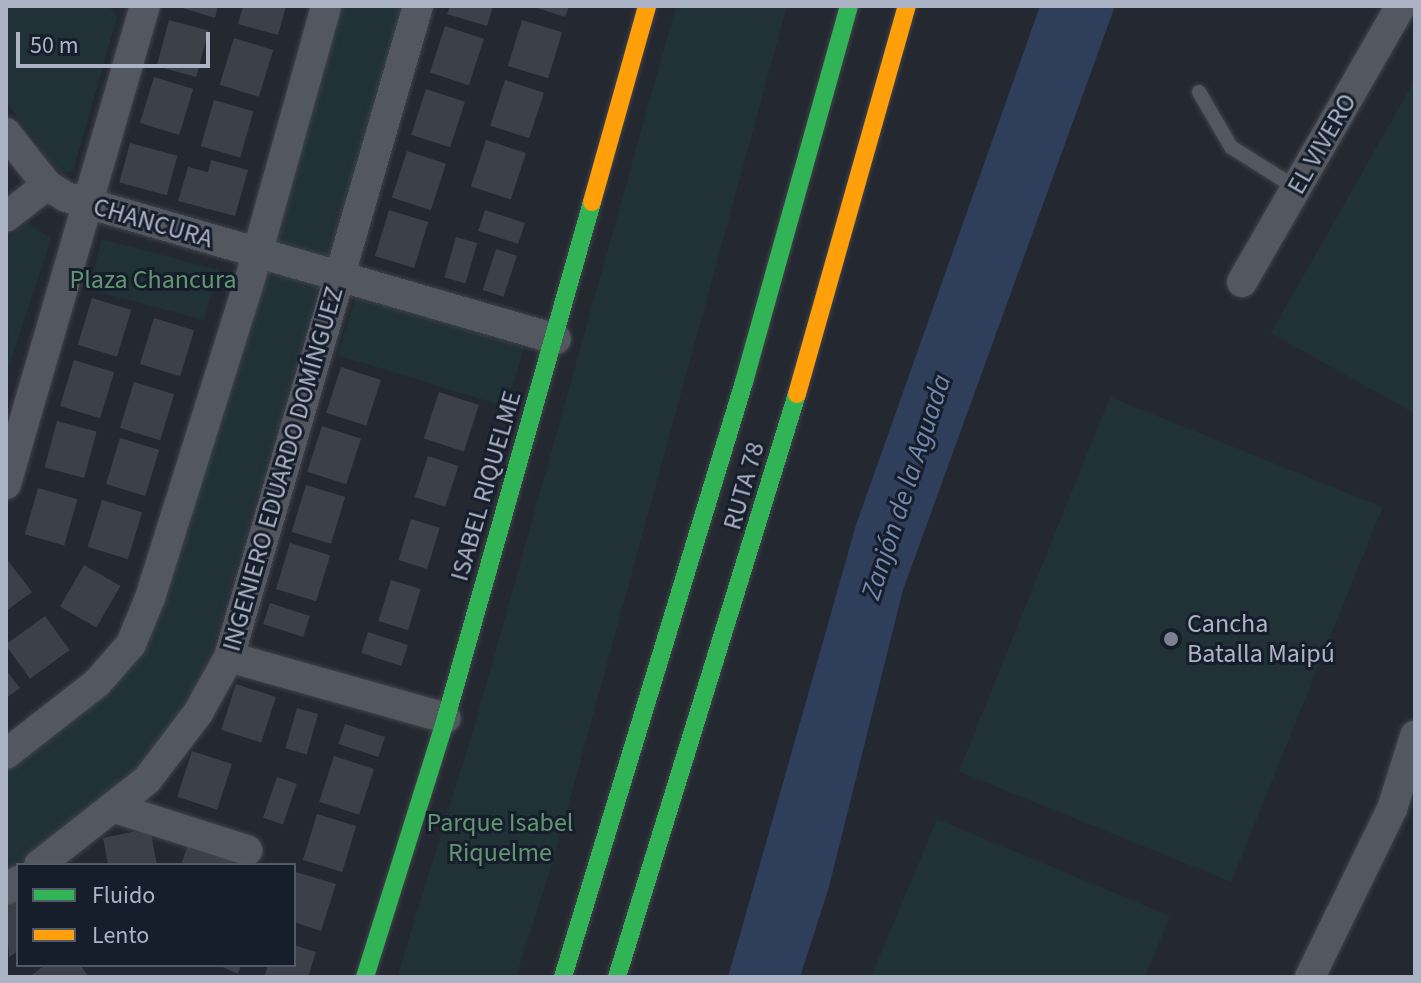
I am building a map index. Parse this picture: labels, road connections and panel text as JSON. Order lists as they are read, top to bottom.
{
  "streets": {
    "main road": ["ISABEL RIQUELME", "RUTA 78"],
    "street": ["EL VIVERO", "CHANCURA", "INGENIERO EDUARDO DOMÍNGUEZ"]
  },
  "crossings": [
    ["CHANCURA", "INGENIERO EDUARDO DOMÍNGUEZ"],
    ["CHANCURA", "ISABEL RIQUELME"]
  ],
  "water": ["Zanjón de la Aguada"],
  "parks": ["Plaza Chancura", "Parque Isabel Riquelme"],
  "places": ["Cancha Batalla Maipú"],
  "legend": ["Fluido", "Lento"],
  "scale_bar": "50 m"
}
